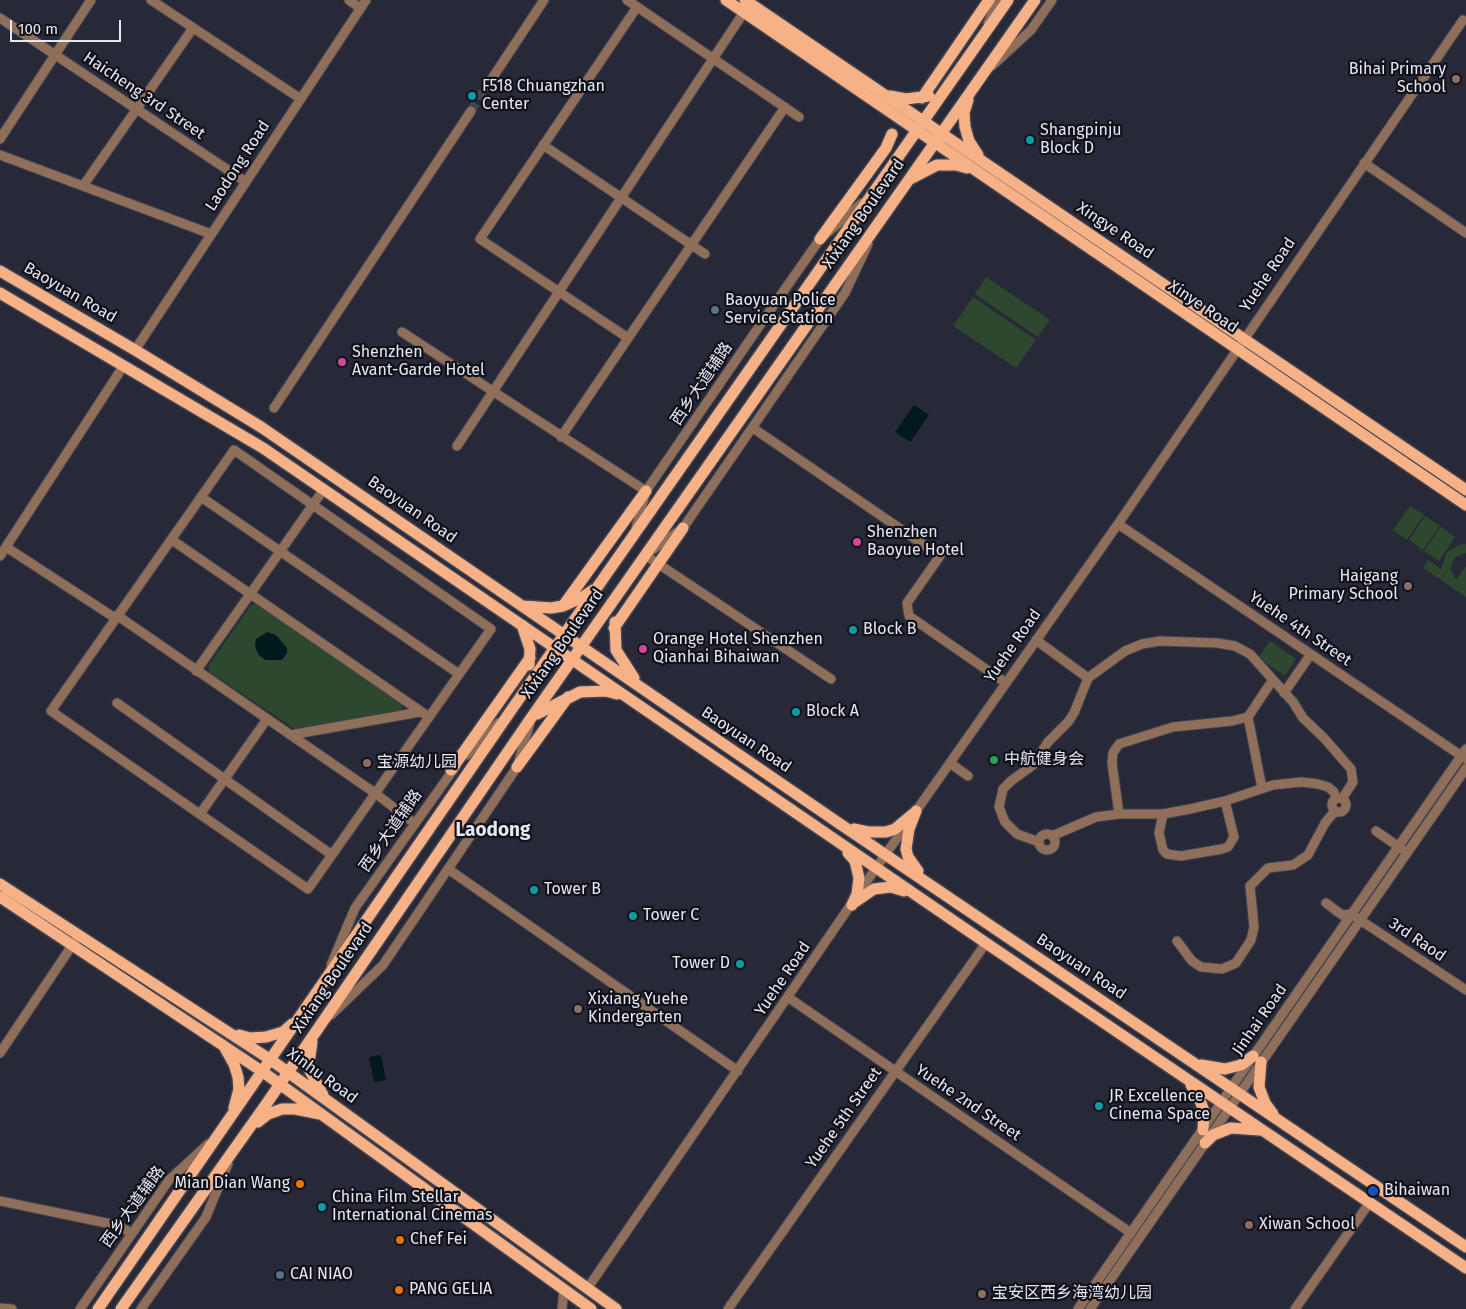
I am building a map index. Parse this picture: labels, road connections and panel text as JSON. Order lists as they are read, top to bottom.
{
  "streets": {
    "main road": [
      "Xixiang Boulevard",
      "Xingye Road",
      "Baoyuan Road",
      "Xinye Road",
      "Xinhu Road"
    ],
    "street": [
      "Haicheng 3rd Street",
      "Laodong Road",
      "Yuehe Road",
      "西乡大道辅路",
      "Yuehe 4th Street",
      "3rd Raod",
      "Jinhai Road",
      "Yuehe 2nd Street",
      "Yuehe 5th Street"
    ]
  },
  "crossings": [
    ["Haicheng 3rd Street", "Laodong Road"],
    ["Laodong Road", "Baoyuan Road"],
    ["Xixiang Boulevard", "Xingye Road"],
    ["Xixiang Boulevard", "Baoyuan Road"],
    ["Xixiang Boulevard", "Xinye Road"],
    ["Xixiang Boulevard", "西乡大道辅路"],
    ["Xixiang Boulevard", "Xinhu Road"],
    ["Xingye Road", "Yuehe Road"],
    ["Xingye Road", "Xinye Road"],
    ["Yuehe Road", "Baoyuan Road"],
    ["Yuehe Road", "Xinye Road"],
    ["Yuehe Road", "Yuehe 4th Street"],
    ["Yuehe Road", "Xinhu Road"],
    ["Yuehe Road", "Yuehe 2nd Street"],
    ["Baoyuan Road", "Jinhai Road"],
    ["Baoyuan Road", "Yuehe 5th Street"],
    ["Yuehe 4th Street", "Jinhai Road"],
    ["3rd Raod", "Jinhai Road"],
    ["Jinhai Road", "Yuehe 2nd Street"],
    ["Yuehe 2nd Street", "Yuehe 5th Street"]
  ],
  "districts": ["Laodong"],
  "places": [
    "Bihai Primary School",
    "F518 Chuangzhan Center",
    "Shangpinju Block D",
    "Baoyuan Police Service Station",
    "Shenzhen Avant-Garde Hotel",
    "Shenzhen Baoyue Hotel",
    "Haigang Primary School",
    "Block B",
    "Orange Hotel Shenzhen Qianhai Bihaiwan",
    "Block A",
    "中航健身会",
    "宝源幼儿园",
    "Tower B",
    "Tower C",
    "Tower D",
    "Xixiang Yuehe Kindergarten",
    "JR Excellence Cinema Space",
    "Mian Dian Wang",
    "Bihaiwan",
    "China Film Stellar International Cinemas",
    "Xiwan School",
    "Chef Fei",
    "CAI NIAO",
    "PANG GELIA",
    "宝安区西乡海湾幼儿园"
  ],
  "scale_bar": "100 m"
}
